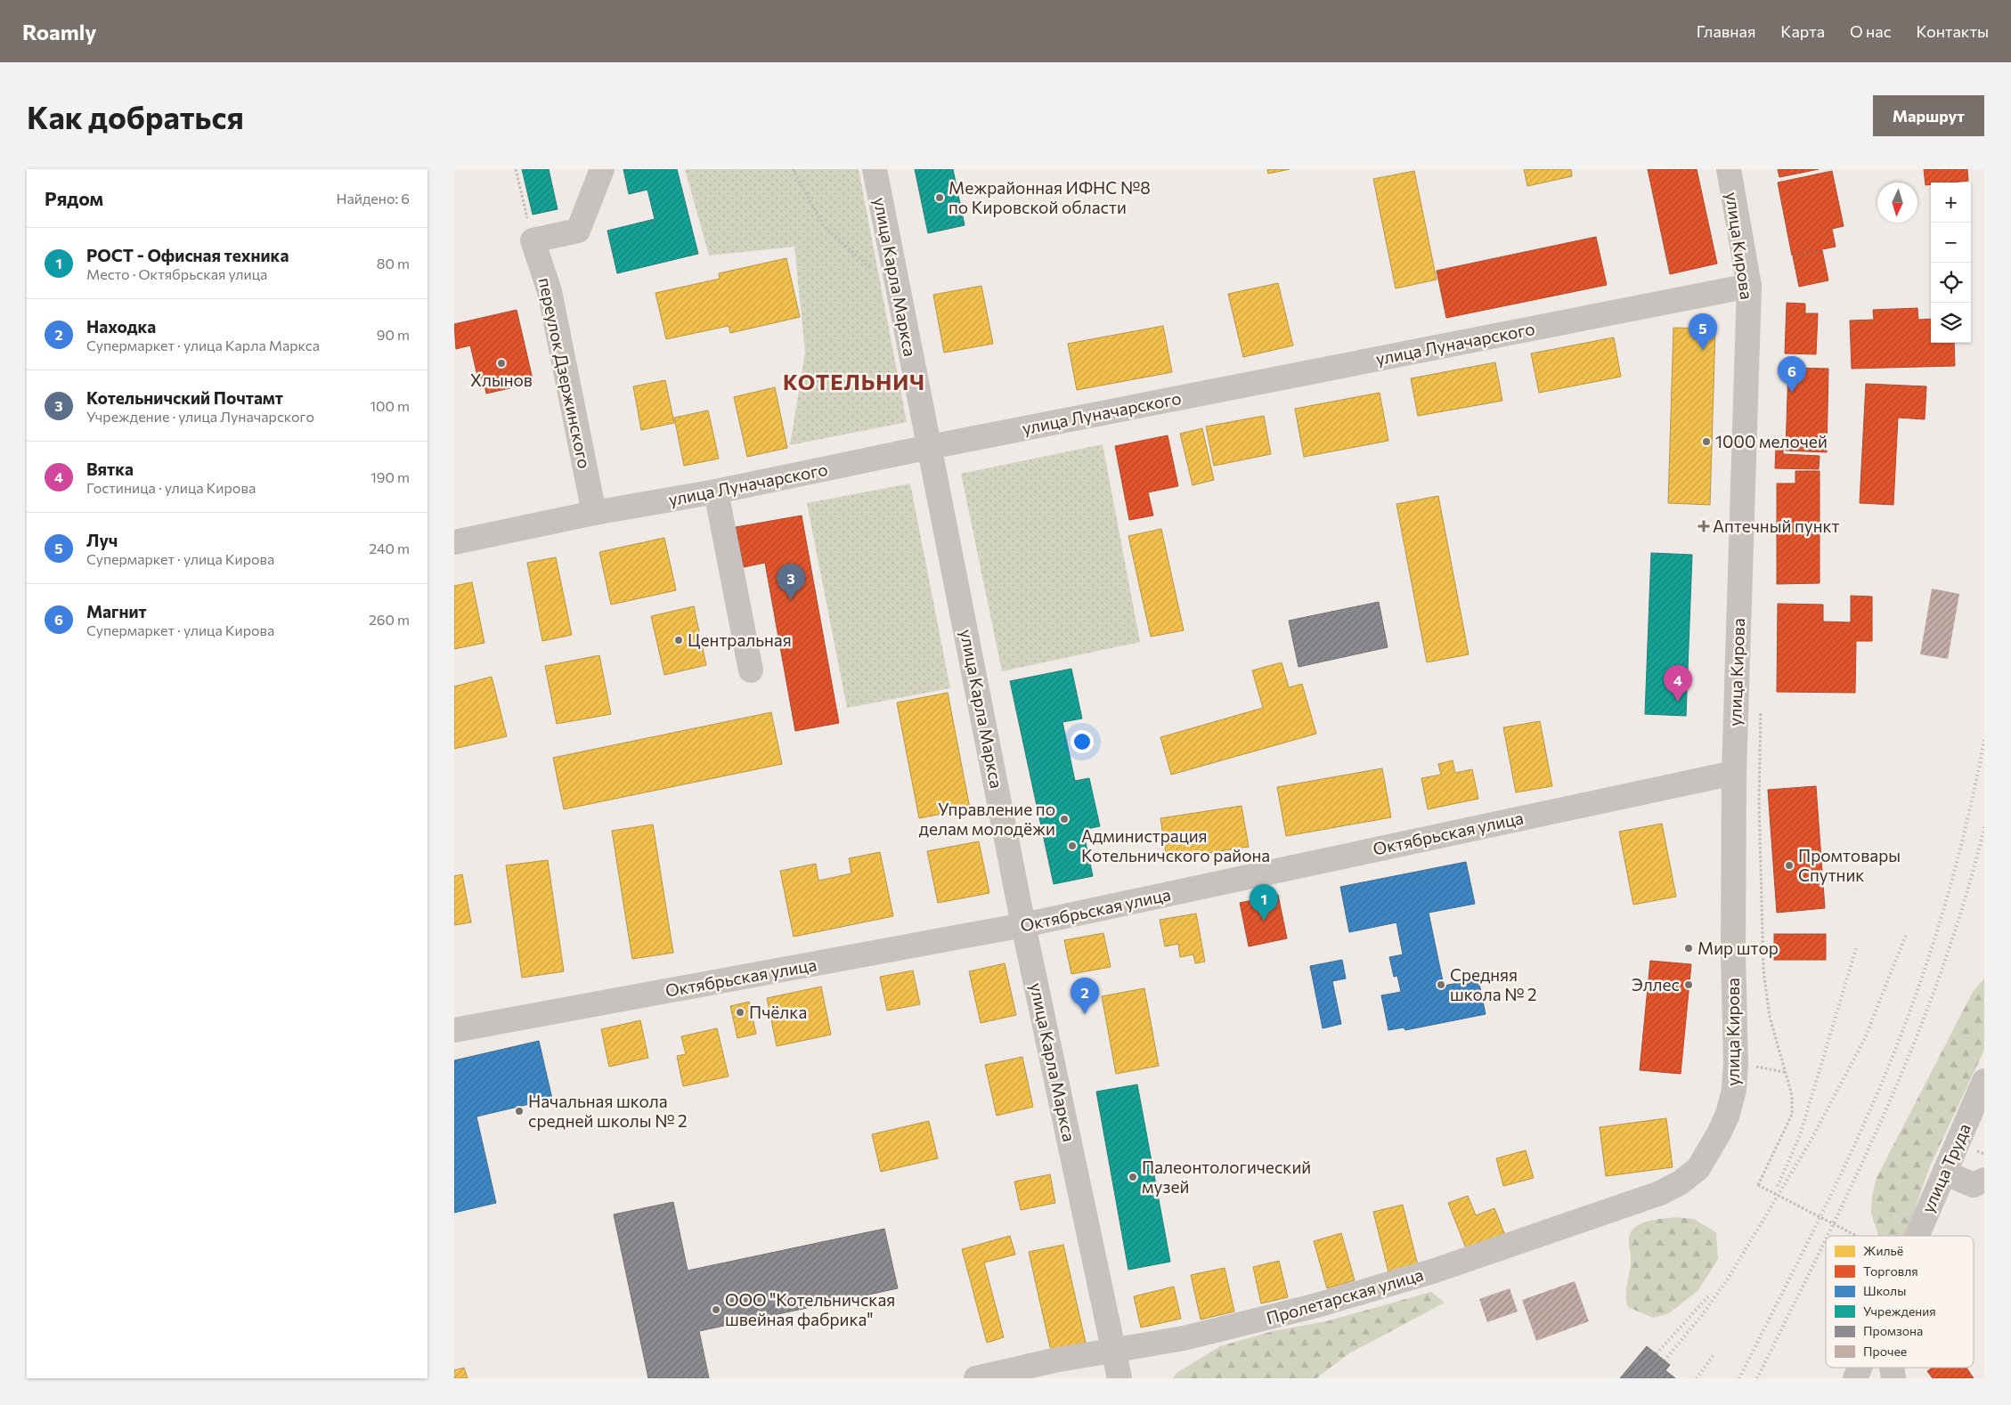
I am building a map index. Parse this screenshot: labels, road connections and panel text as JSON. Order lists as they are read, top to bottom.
{
  "streets": {
    "street": [
      "улица Кирова",
      "улица Карла Маркса",
      "улица Луначарского",
      "переулок Дзержинского",
      "Октябрьская улица",
      "улица Труда",
      "Пролетарская улица"
    ]
  },
  "crossings": [
    ["улица Кирова", "улица Луначарского"],
    ["улица Кирова", "Октябрьская улица"],
    ["улица Кирова", "Пролетарская улица"],
    ["улица Карла Маркса", "улица Луначарского"],
    ["улица Карла Маркса", "Октябрьская улица"],
    ["улица Карла Маркса", "Пролетарская улица"],
    ["улица Луначарского", "переулок Дзержинского"]
  ],
  "districts": ["КОТЕЛЬНИЧ"],
  "places": {
    "other": [
      "Межрайонная ИФНС №8 по Кировской области",
      "Хлынов",
      "1000 мелочей",
      "Центральная",
      "Управление по делам молодёжи",
      "Администрация Котельничского района",
      "Промтовары Спутник",
      "Мир штор",
      "Средняя школа № 2",
      "Эллес",
      "Пчёлка",
      "Начальная школа средней школы № 2",
      "Палеонтологический музей",
      "ООО \"Котельничская швейная фабрика\""
    ],
    "health": ["Аптечный пункт"]
  },
  "legend": [
    "Жильё",
    "Торговля",
    "Школы",
    "Учреждения",
    "Промзона",
    "Прочее"
  ],
  "north": "bottom",
  "page": {
    "header": "Roamly",
    "nav": [
      "Главная",
      "Карта",
      "О нас",
      "Контакты"
    ],
    "buttons": "Маршрут",
    "title": "Как добраться",
    "heading": ["Рядом", "Найдено: 6"],
    "map_buttons": ["+", "−"],
    "list": [
      {
        "mark": "1",
        "name": "РОСТ - Офисная техника",
        "note": "Место · Октябрьская улица",
        "value": "80 m"
      },
      {
        "mark": "2",
        "name": "Находка",
        "note": "Супермаркет · улица Карла Маркса",
        "value": "90 m"
      },
      {
        "mark": "3",
        "name": "Котельничский Почтамт",
        "note": "Учреждение · улица Луначарского",
        "value": "100 m"
      },
      {
        "mark": "4",
        "name": "Вятка",
        "note": "Гостиница · улица Кирова",
        "value": "190 m"
      },
      {
        "mark": "5",
        "name": "Луч",
        "note": "Супермаркет · улица Кирова",
        "value": "240 m"
      },
      {
        "mark": "6",
        "name": "Магнит",
        "note": "Супермаркет · улица Кирова",
        "value": "260 m"
      }
    ],
    "pins": [
      "5",
      "6",
      "3",
      "4",
      "1",
      "2"
    ]
  }
}
